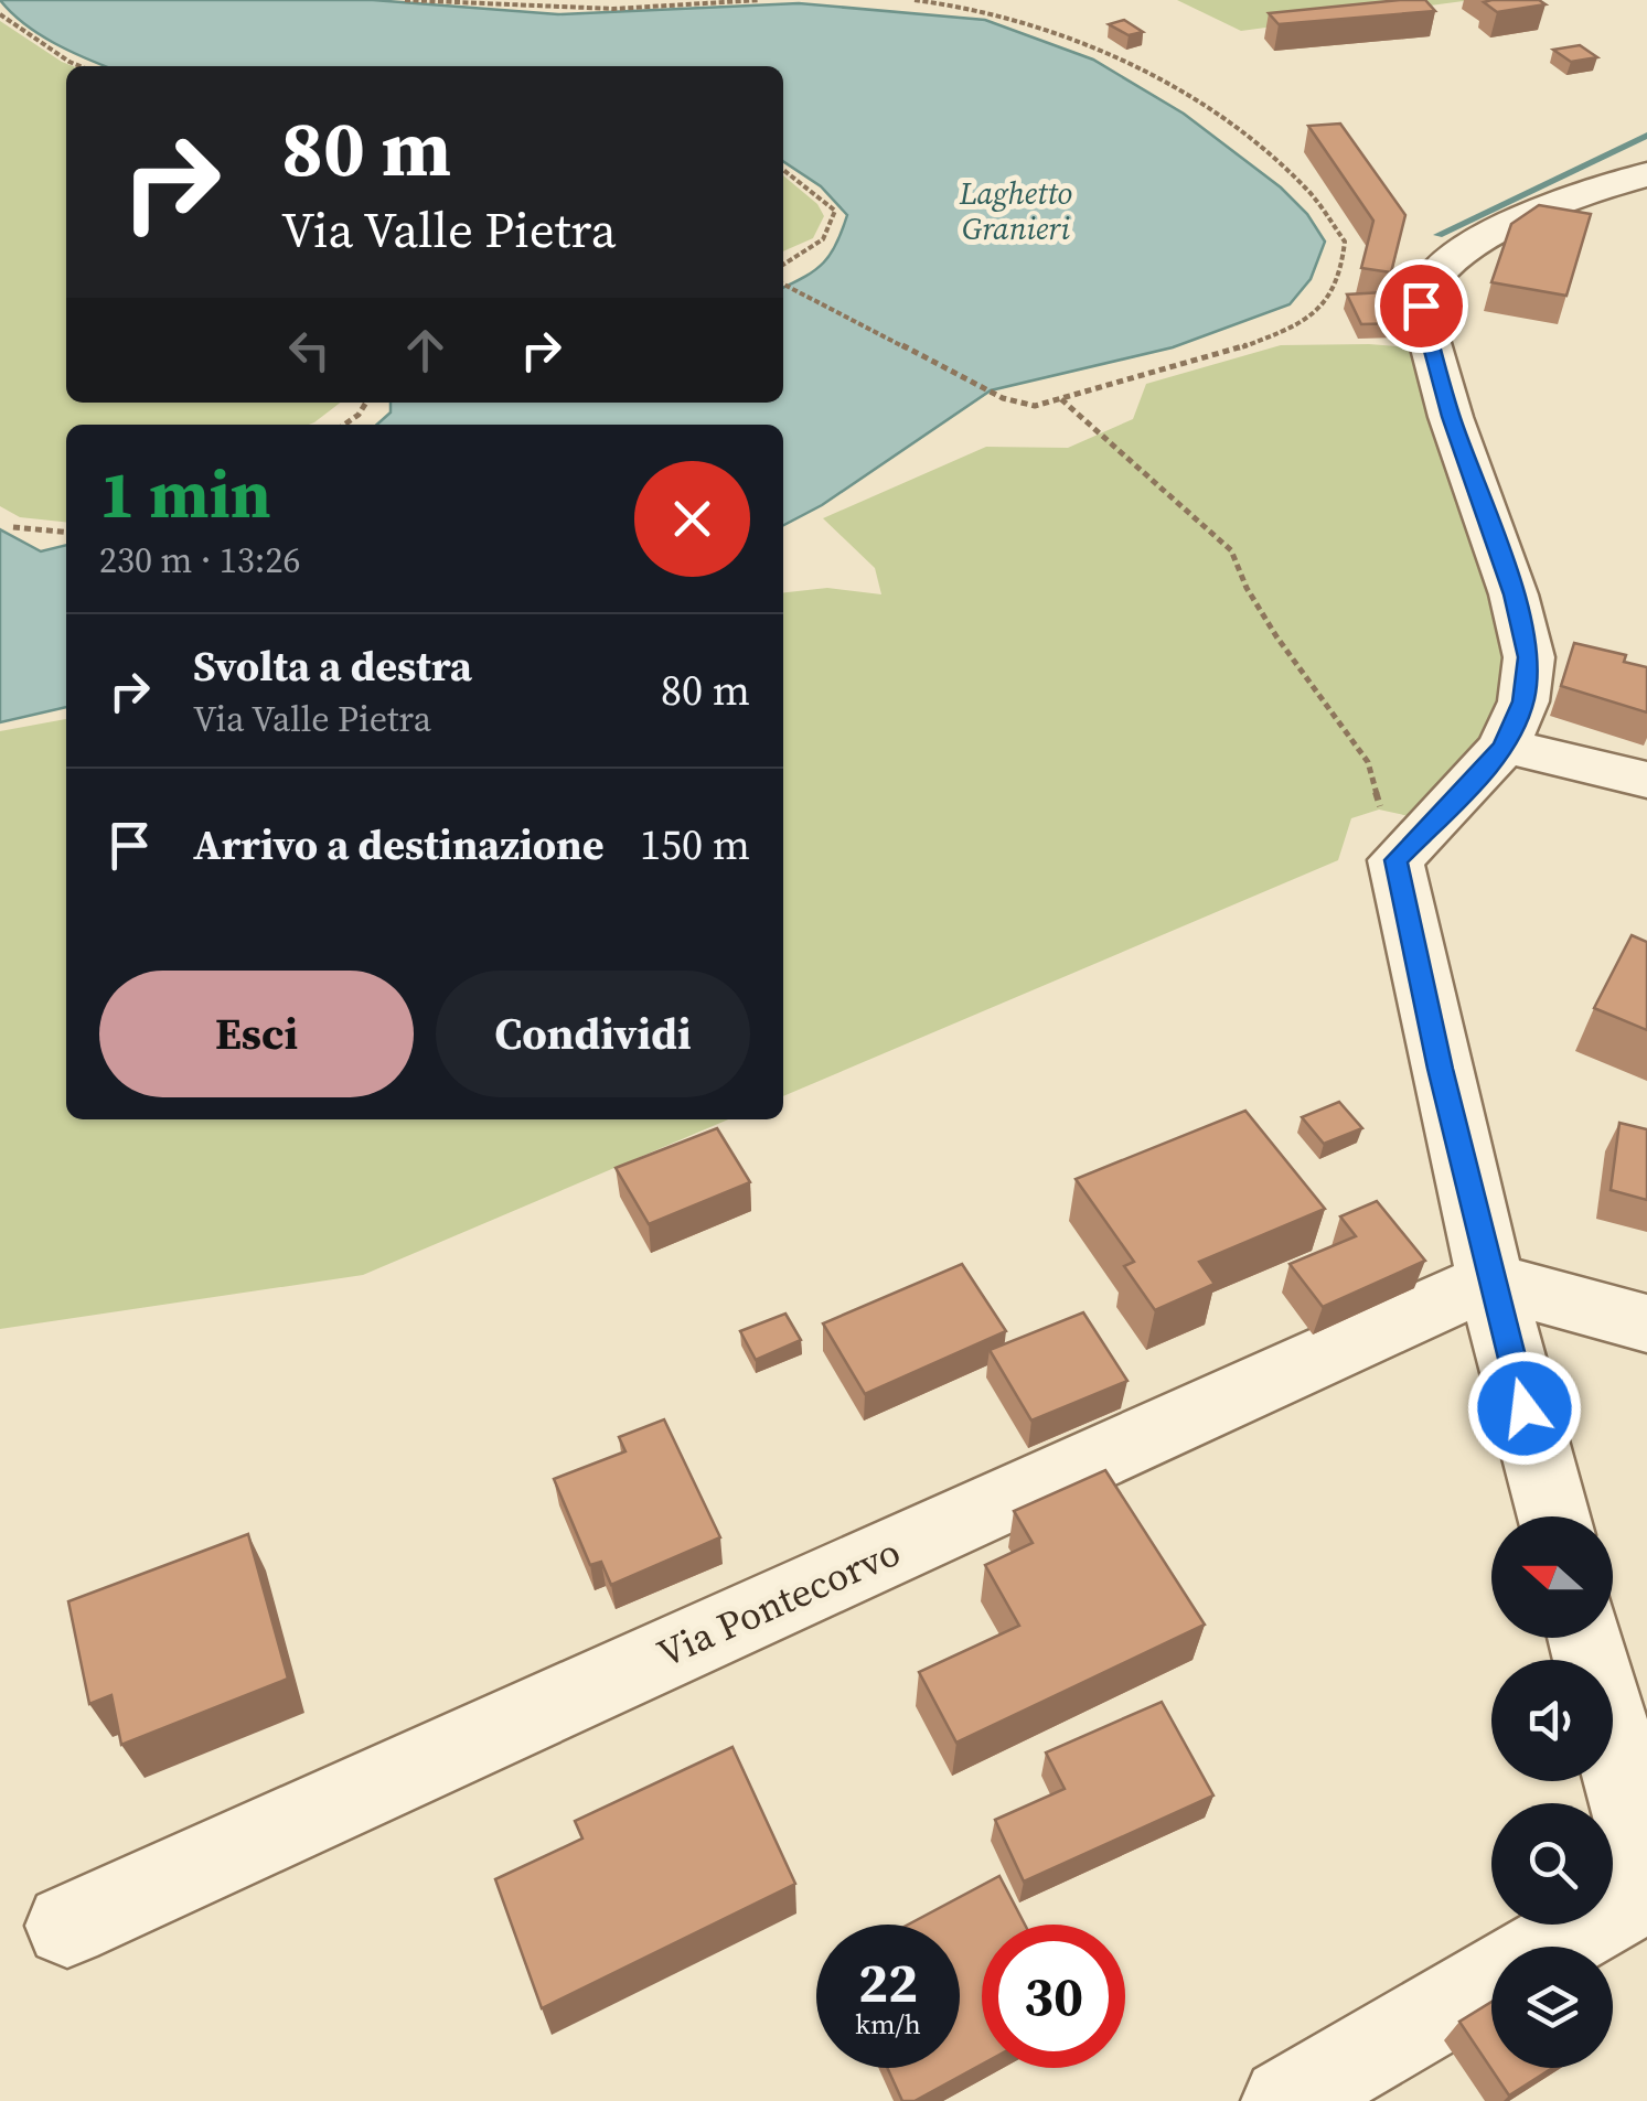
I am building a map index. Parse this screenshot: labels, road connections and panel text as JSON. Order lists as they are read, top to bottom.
{
  "streets": {
    "street": ["Via Pontecorvo"]
  },
  "water": ["Laghetto Granieri"],
  "north": "left",
  "page": {
    "turn": ["80 m", "Via Valle Pietra"],
    "heading": ["1 min", "230 m · 13:26"],
    "list": [
      {
        "name": "Svolta a destra",
        "note": "Via Valle Pietra",
        "value": "80 m"
      },
      {
        "name": "Arrivo a destinazione",
        "value": "150 m"
      }
    ],
    "buttons": ["Esci", "Condividi"],
    "speed": "22 km/h",
    "limit": "30"
  }
}
